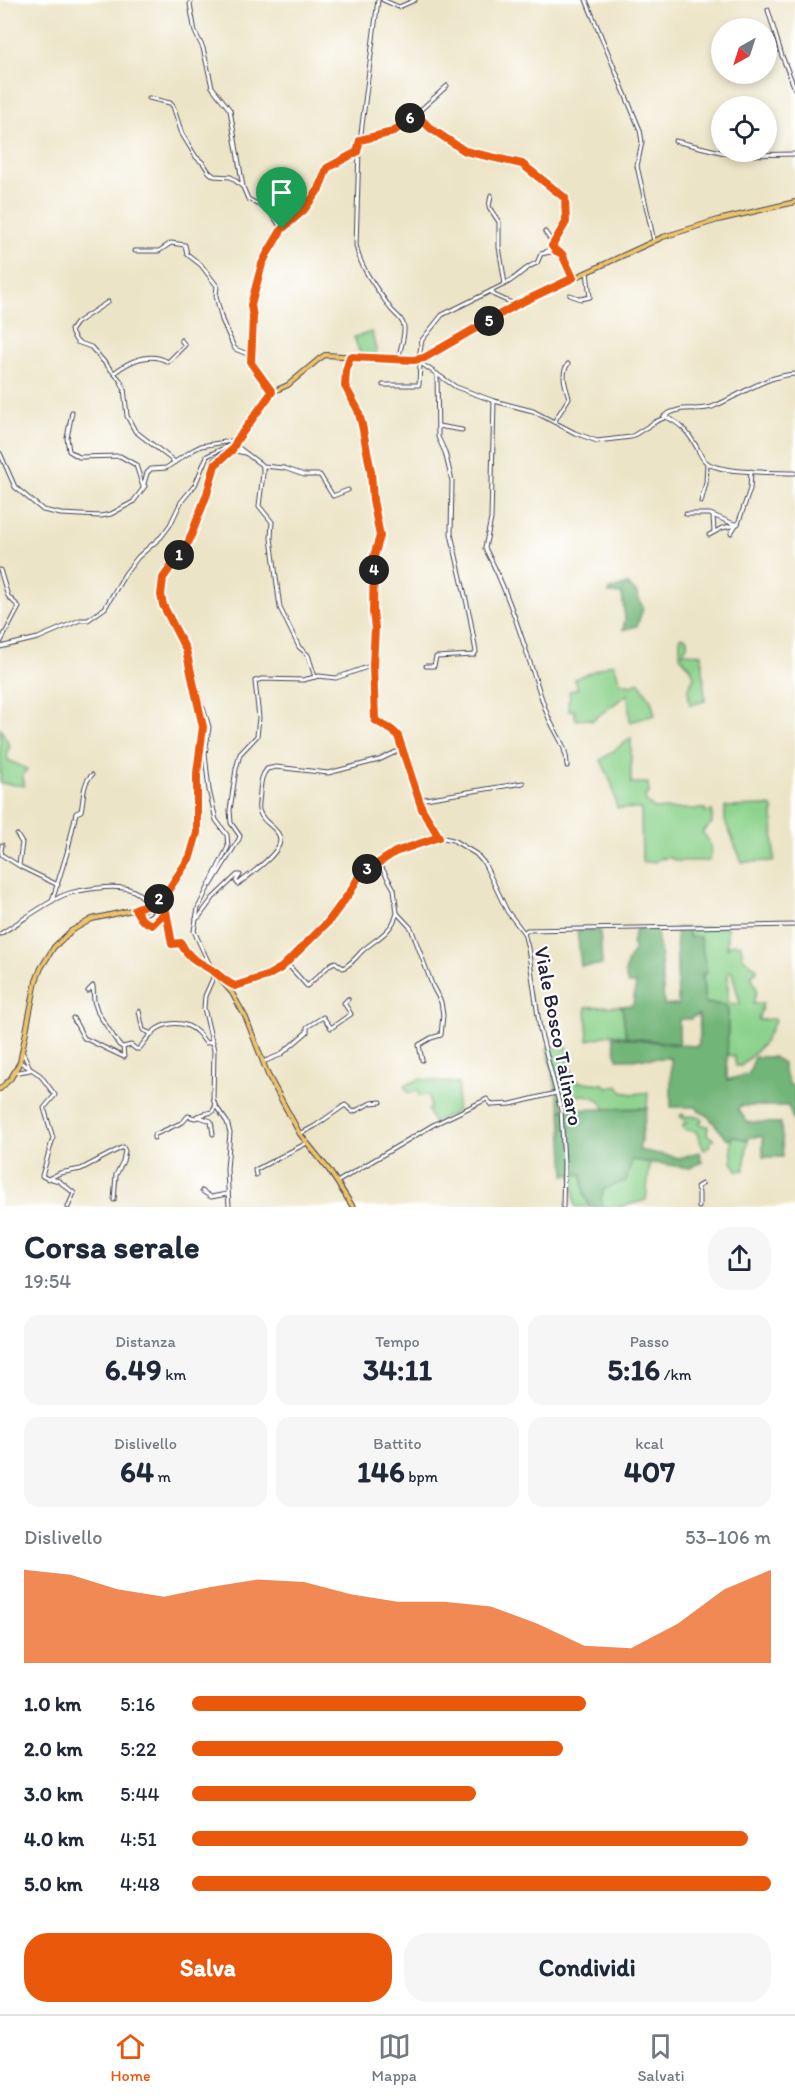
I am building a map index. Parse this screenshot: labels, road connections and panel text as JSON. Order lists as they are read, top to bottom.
{
  "streets": {
    "street": ["Viale Bosco Talinaro"]
  },
  "north": "bottom left",
  "page": {
    "pins": [
      "6",
      "5",
      "1",
      "4",
      "3",
      "2"
    ],
    "heading": ["Corsa serale", "19:54"],
    "stats": [
      ["Distanza", "6.49 km"],
      ["Tempo", "34:11"],
      ["Passo", "5:16 /km"],
      ["Dislivello", "64 m"],
      ["Battito", "146 bpm"],
      ["kcal", "407"]
    ],
    "chart": ["Dislivello", "53–106 m"],
    "list": [
      {
        "name": "1.0 km",
        "note": "5:16"
      },
      {
        "name": "2.0 km",
        "note": "5:22"
      },
      {
        "name": "3.0 km",
        "note": "5:44"
      },
      {
        "name": "4.0 km",
        "note": "4:51"
      },
      {
        "name": "5.0 km",
        "note": "4:48"
      }
    ],
    "buttons": ["Salva", "Condividi"],
    "tabs": ["Home", "Mappa", "Salvati"]
  }
}
